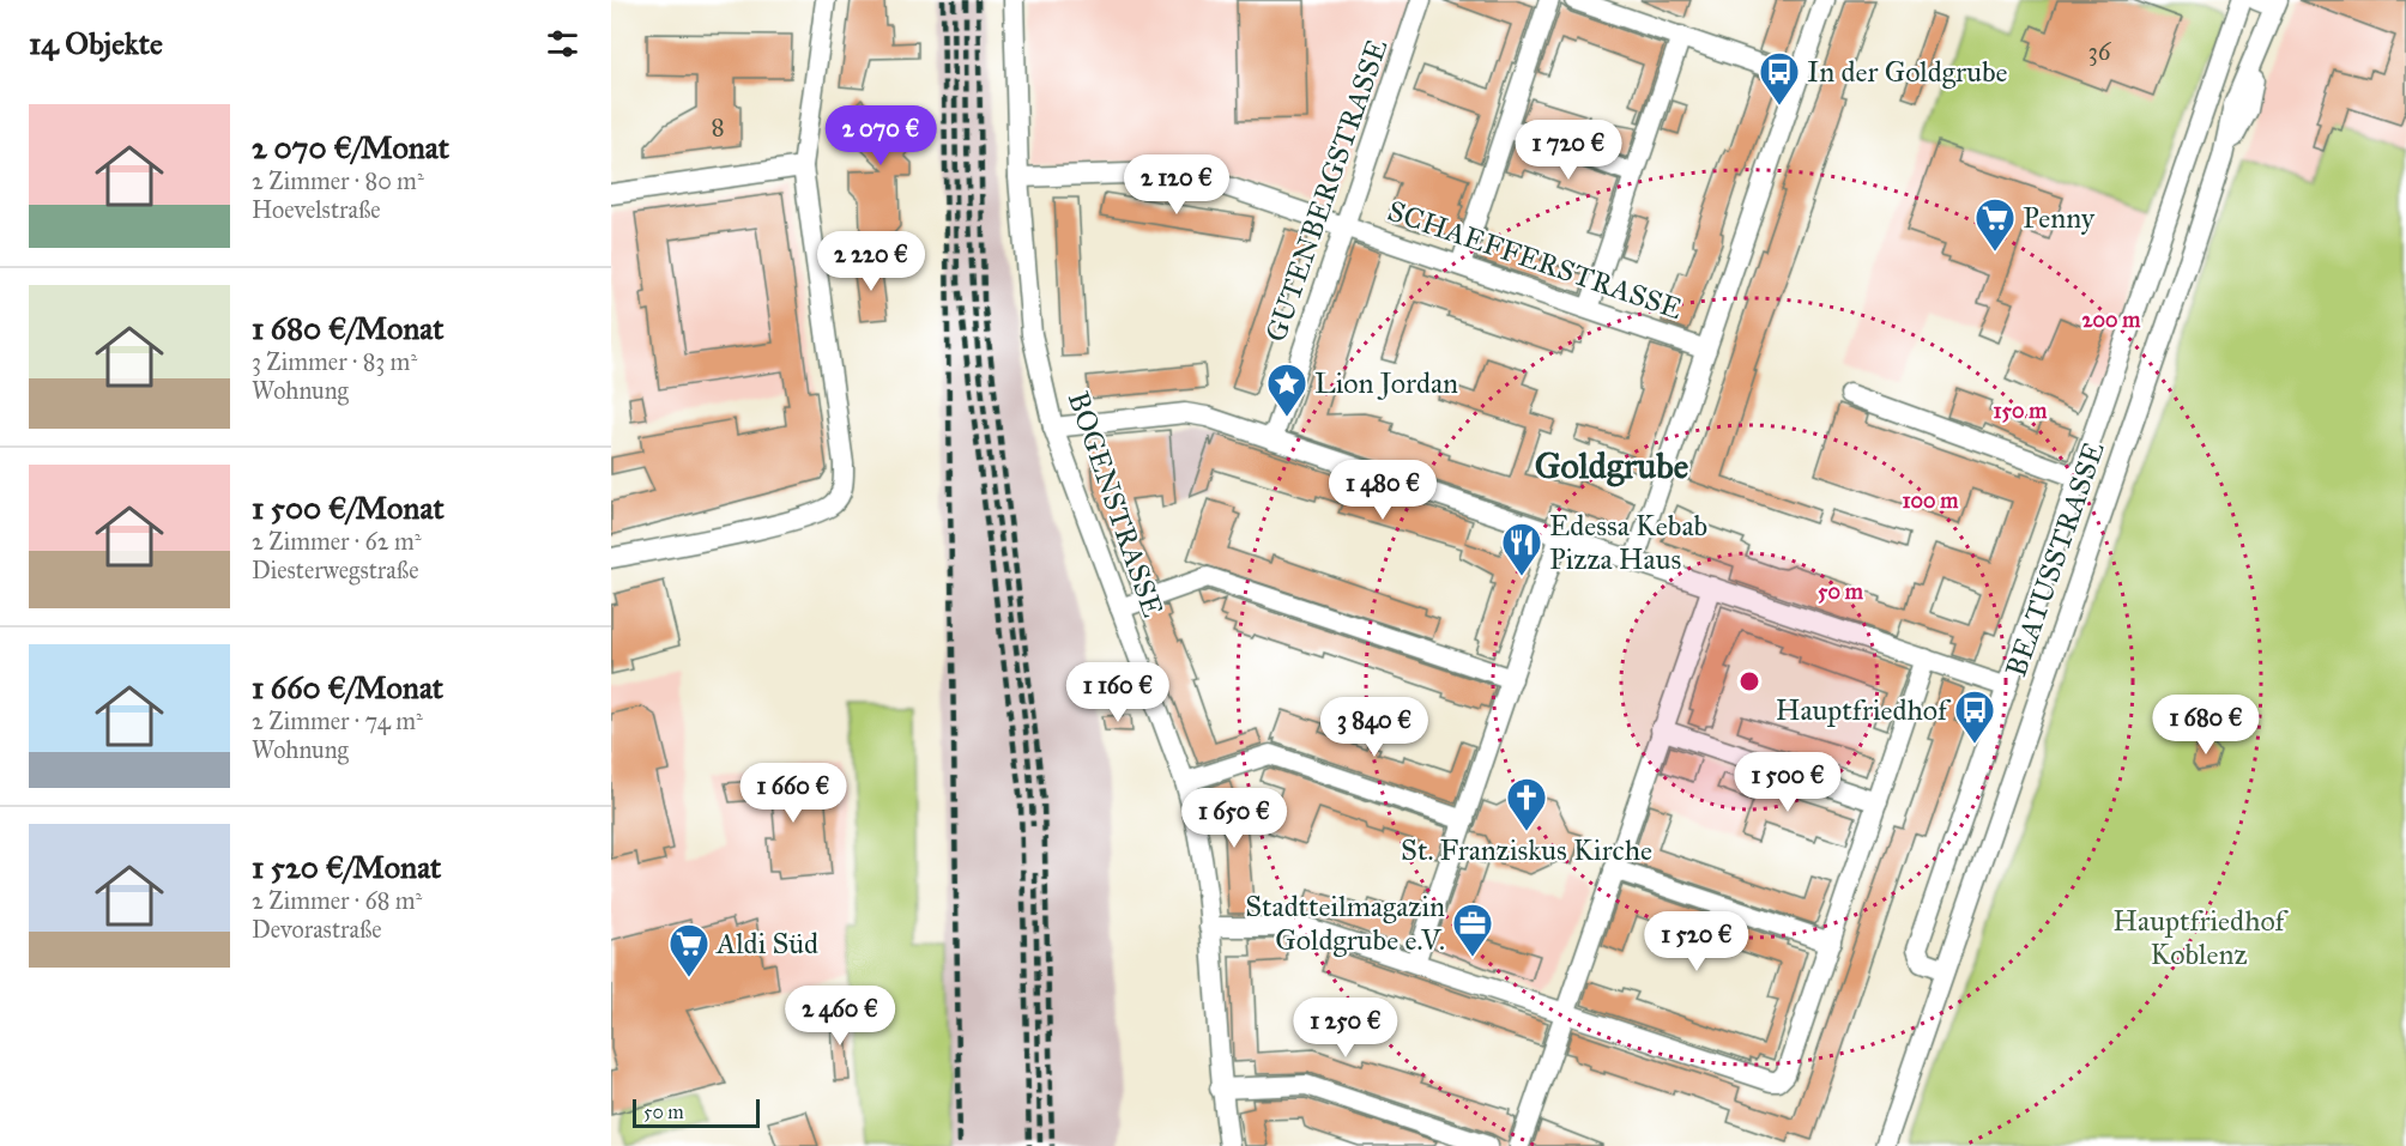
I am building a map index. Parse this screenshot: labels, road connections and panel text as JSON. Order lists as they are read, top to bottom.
{
  "streets": {
    "street": [
      "GUTENBERGSTRASSE",
      "SCHAEFFERSTRASSE",
      "BOGENSTRASSE",
      "BEATUSSTRASSE"
    ]
  },
  "crossings": [
    ["GUTENBERGSTRASSE", "SCHAEFFERSTRASSE"],
    ["SCHAEFFERSTRASSE", "BOGENSTRASSE"]
  ],
  "districts": ["Goldgrube"],
  "parks": ["Hauptfriedhof Koblenz"],
  "places": {
    "bus stop": ["In der Goldgrube", "Hauptfriedhof"],
    "supermarket": ["Penny", "Aldi Süd"],
    "place": ["Lion Jordan"],
    "restaurant": ["Edessa Kebab Pizza Haus"],
    "church": ["St. Franziskus Kirche"],
    "office": ["Stadtteilmagazin Goldgrube e.V."]
  },
  "house_numbers": ["36", "8"],
  "scale_bar": "50 m",
  "page": {
    "heading": "14 Objekte",
    "list": [
      {
        "name": "2 070 €/Monat",
        "note": "2 Zimmer · 80 m² · Hoevelstraße"
      },
      {
        "name": "1 680 €/Monat",
        "note": "3 Zimmer · 83 m² · Wohnung"
      },
      {
        "name": "1 500 €/Monat",
        "note": "2 Zimmer · 62 m² · Diesterwegstraße"
      },
      {
        "name": "1 660 €/Monat",
        "note": "2 Zimmer · 74 m² · Wohnung"
      },
      {
        "name": "1 520 €/Monat",
        "note": "2 Zimmer · 68 m² · Devorastraße"
      }
    ],
    "price": [
      "2 070 €",
      "1 720 €",
      "2 120 €",
      "2 220 €",
      "1 480 €",
      "1 160 €",
      "1 680 €",
      "3 840 €",
      "1 500 €",
      "1 660 €",
      "1 650 €",
      "1 520 €",
      "2 460 €",
      "1 250 €"
    ],
    "scale": "50 m"
  },
  "rings": [
    "200 m",
    "150 m",
    "100 m",
    "50 m"
  ]
}
